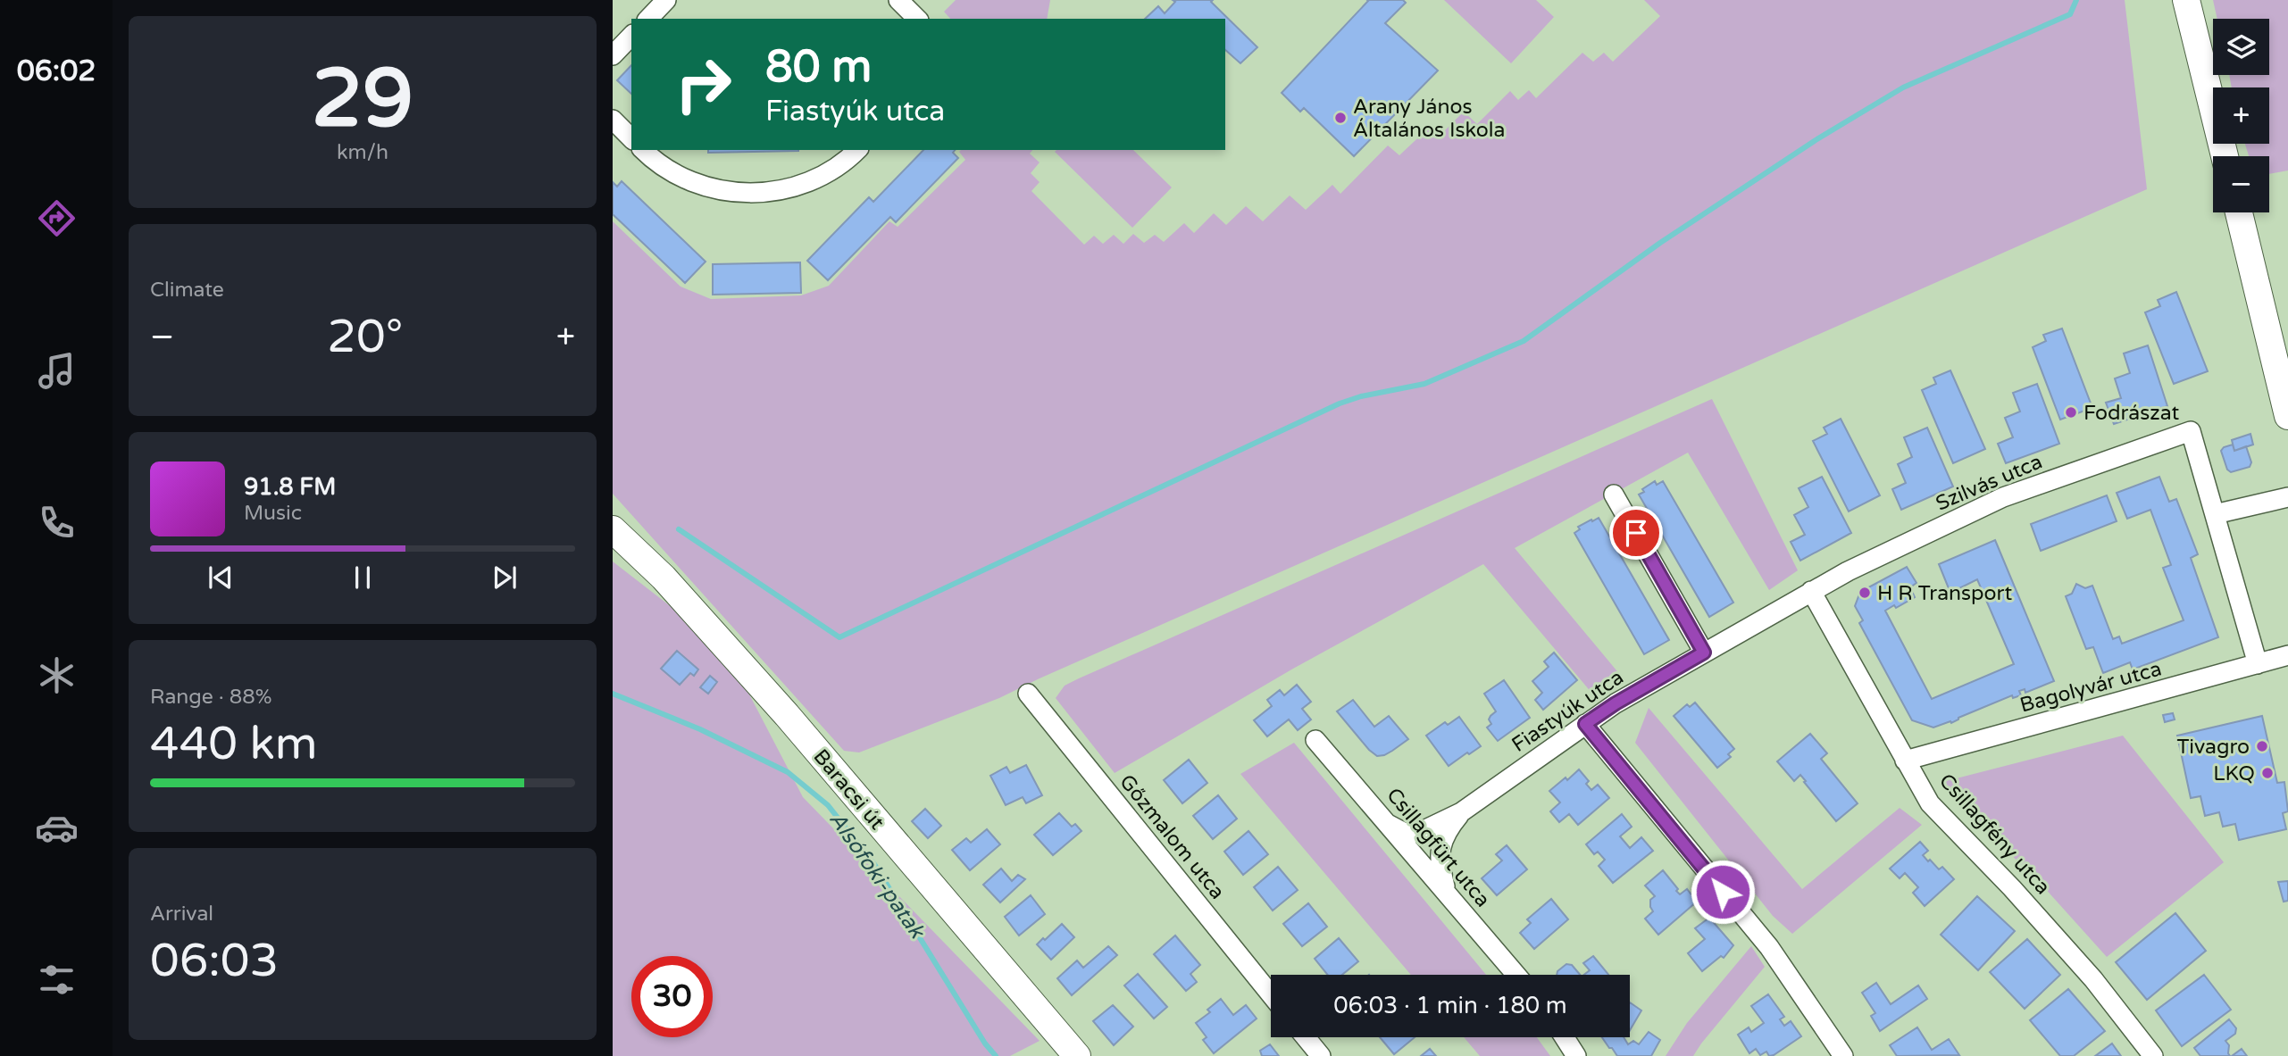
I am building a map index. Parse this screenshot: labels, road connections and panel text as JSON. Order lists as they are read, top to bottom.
{
  "streets": {
    "street": [
      "Szilvás utca",
      "Bagolyvár utca",
      "Fiastyúk utca",
      "Baracsi út",
      "Csillagfény utca",
      "Gőzmalom utca",
      "Csillagfürt utca"
    ]
  },
  "crossings": [
    ["Szilvás utca", "Fiastyúk utca"],
    ["Szilvás utca", "Csillagfény utca"],
    ["Bagolyvár utca", "Csillagfény utca"],
    ["Fiastyúk utca", "Csillagfény utca"],
    ["Fiastyúk utca", "Csillagfürt utca"]
  ],
  "water": ["Alsófoki-patak"],
  "places": [
    "Arany János Általános Iskola",
    "Fodrászat",
    "H R Transport",
    "Tivagro",
    "LKQ"
  ],
  "page": {
    "tabs": "06:02",
    "tile": [
      ["29", "km/h"],
      "Climate",
      ["Range · 88%", "440 km"],
      ["Arrival", "06:03"]
    ],
    "map_buttons": ["+", "−"],
    "turn": ["80 m", "Fiastyúk utca"],
    "heat": ["−", "20°", "+"],
    "song": ["91.8 FM", "Music"],
    "limit": "30",
    "trip": "06:03 · 1 min · 180 m"
  }
}
